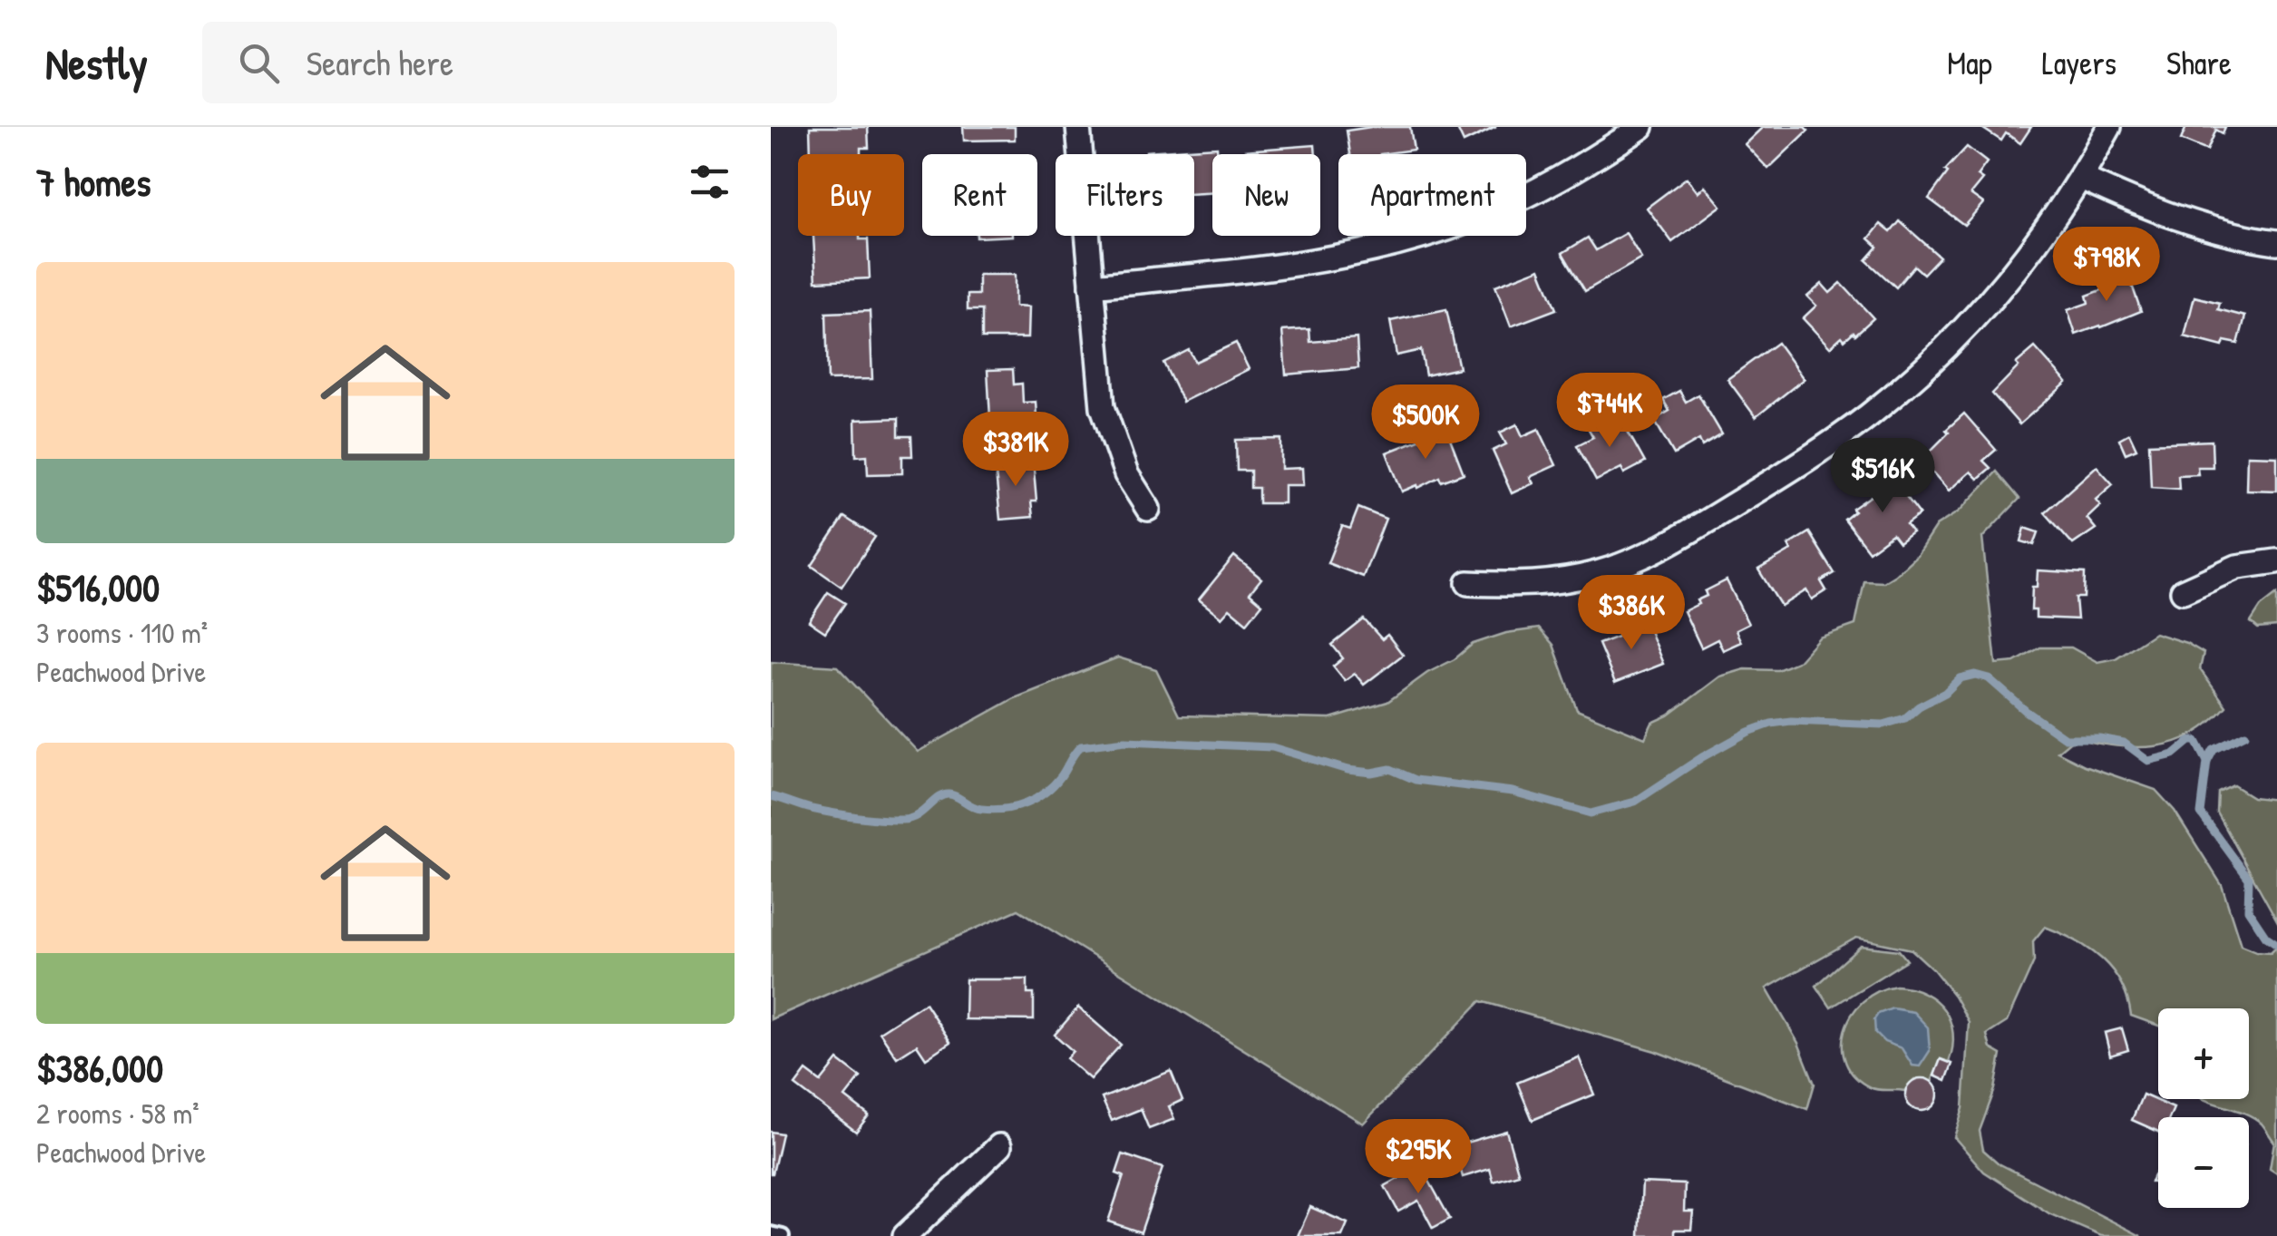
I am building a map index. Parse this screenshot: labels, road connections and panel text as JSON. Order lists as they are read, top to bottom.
{
  "page": {
    "header": "Nestly",
    "search": "Search here",
    "nav": ["Map", "Layers", "Share"],
    "heading": "7 homes",
    "chip": [
      "Buy",
      "Rent",
      "Filters",
      "New",
      "Apartment"
    ],
    "price": [
      "$798K",
      "$744K",
      "$500K",
      "$381K",
      "$516K",
      "$386K",
      "$295K"
    ],
    "list": [
      {
        "name": "$516,000",
        "note": "3 rooms · 110 m² · Peachwood Drive"
      },
      {
        "name": "$386,000",
        "note": "2 rooms · 58 m² · Peachwood Drive"
      }
    ],
    "map_buttons": ["+", "−"]
  }
}
